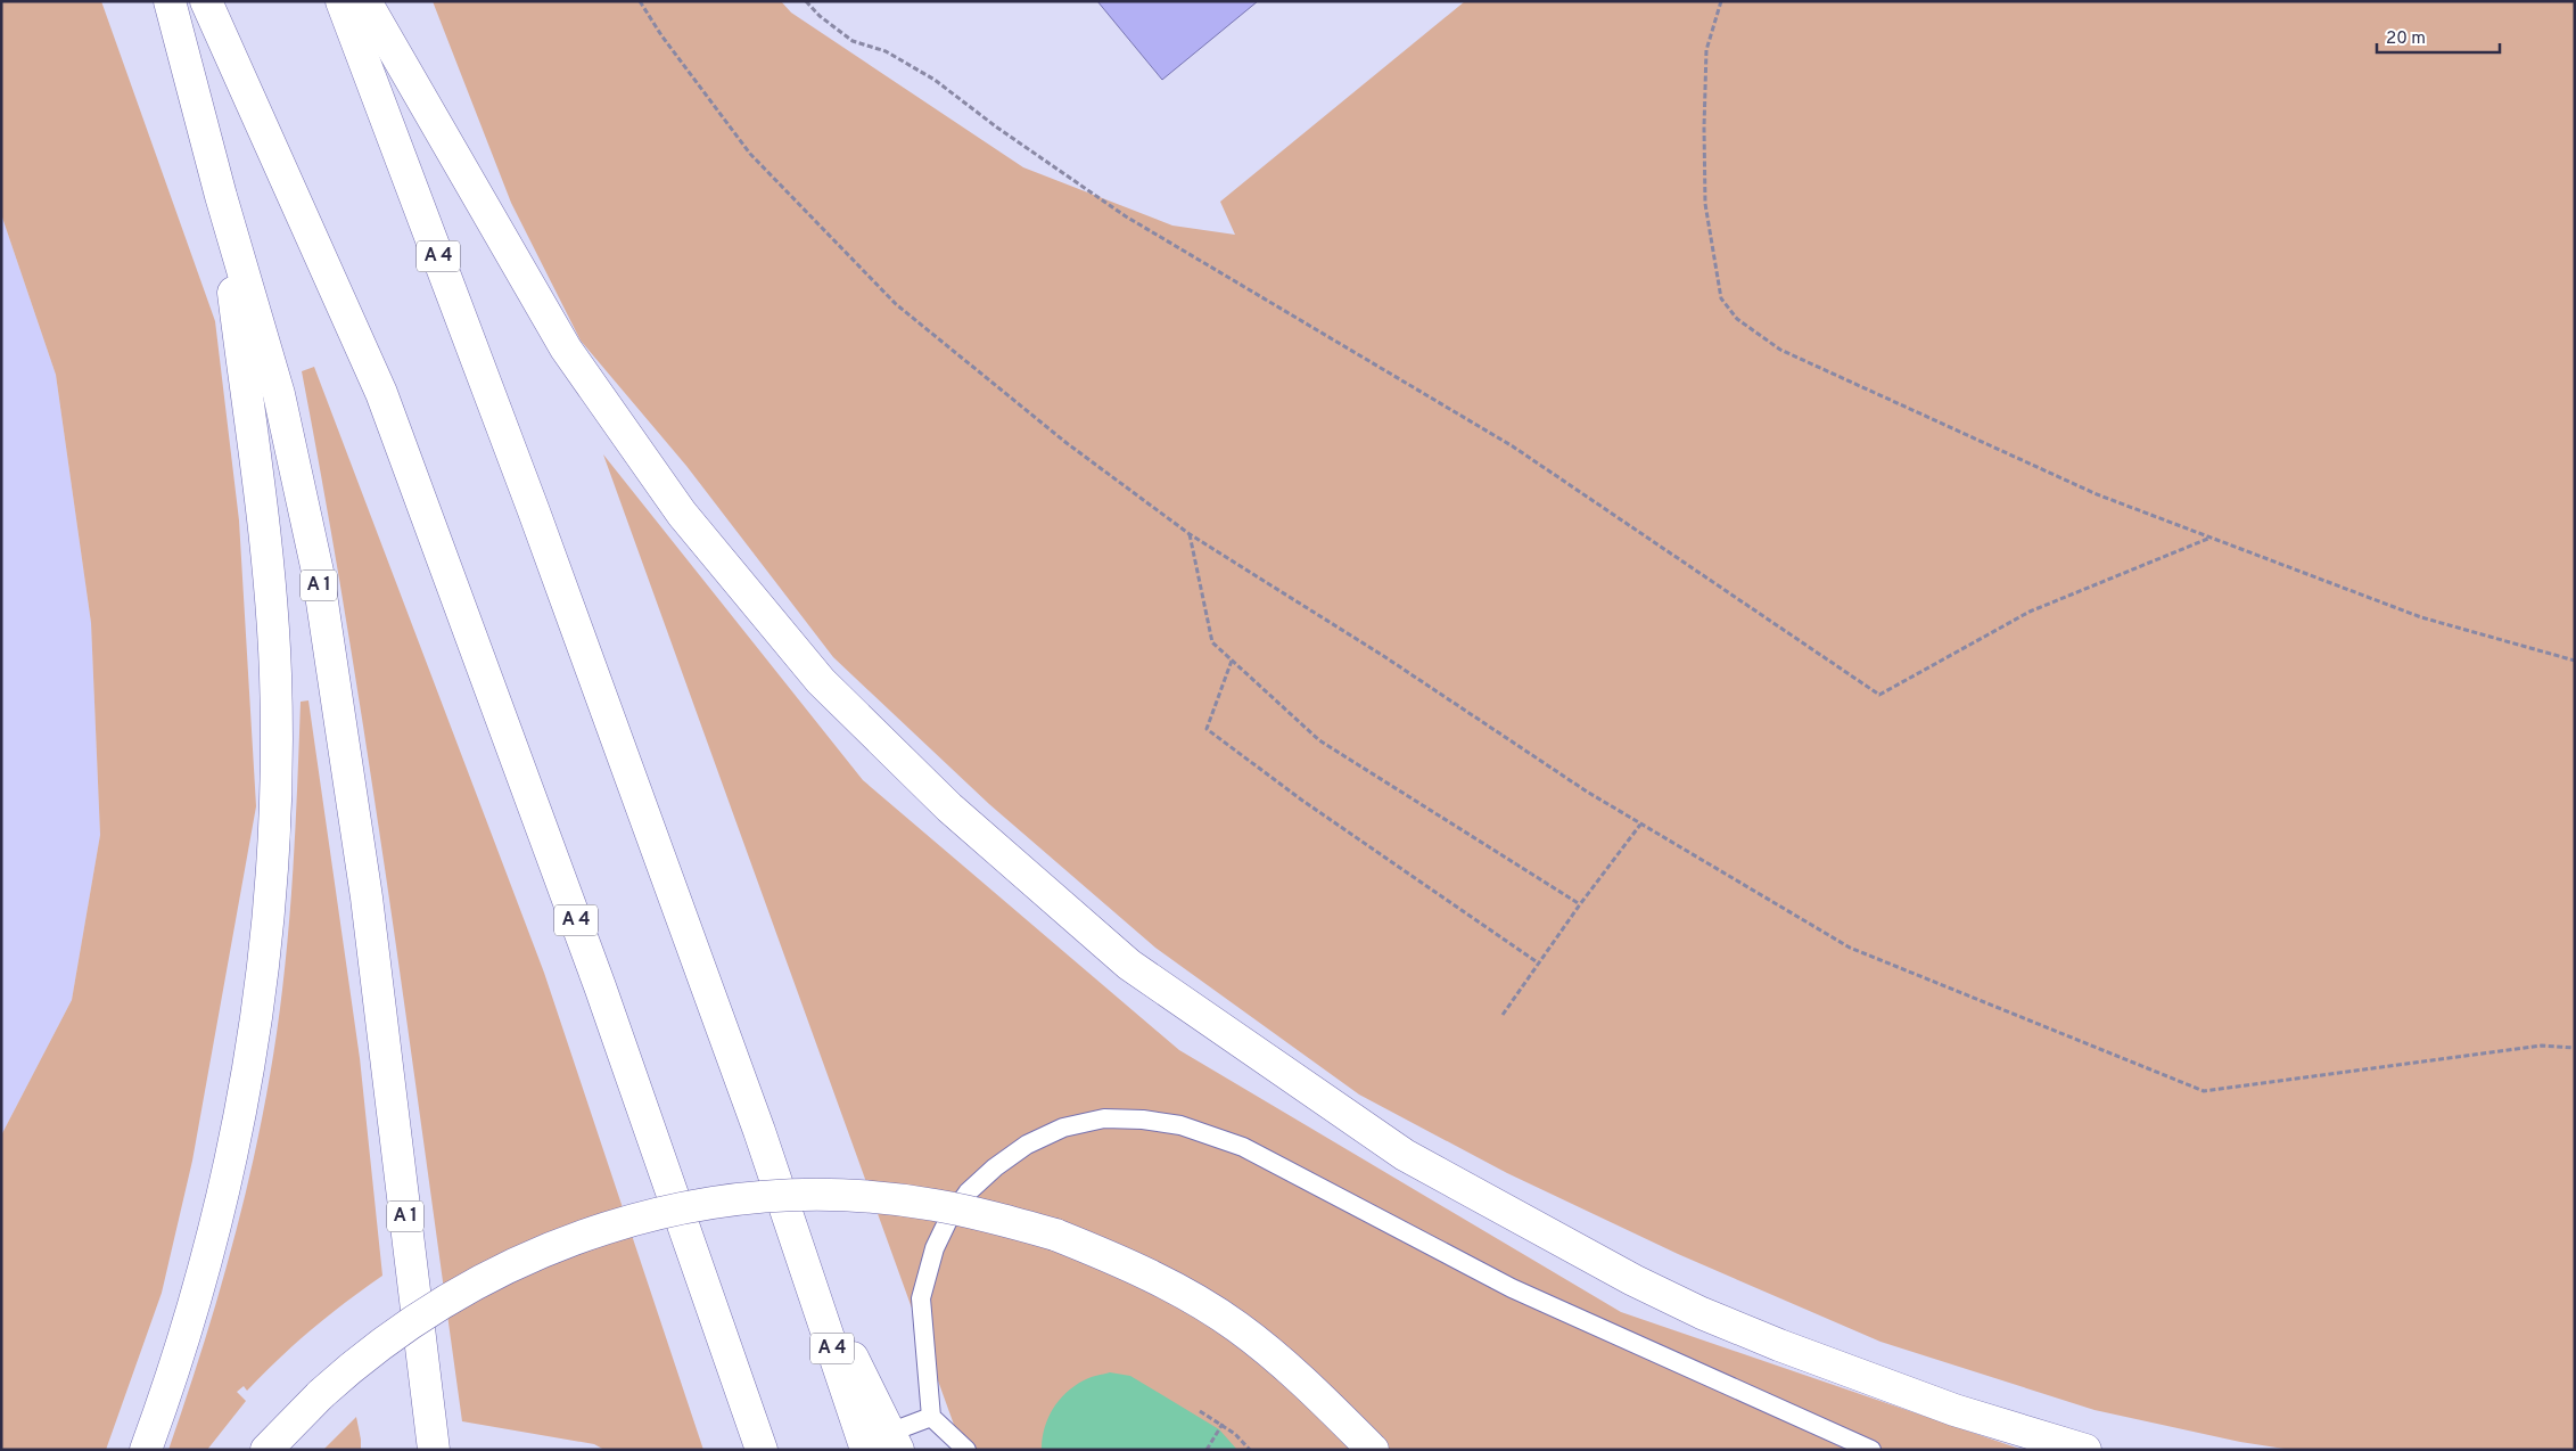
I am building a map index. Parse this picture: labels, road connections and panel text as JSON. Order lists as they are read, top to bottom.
{
  "streets": {
    "highway": ["A 4", "A 1"]
  },
  "scale_bar": "20 m"
}
